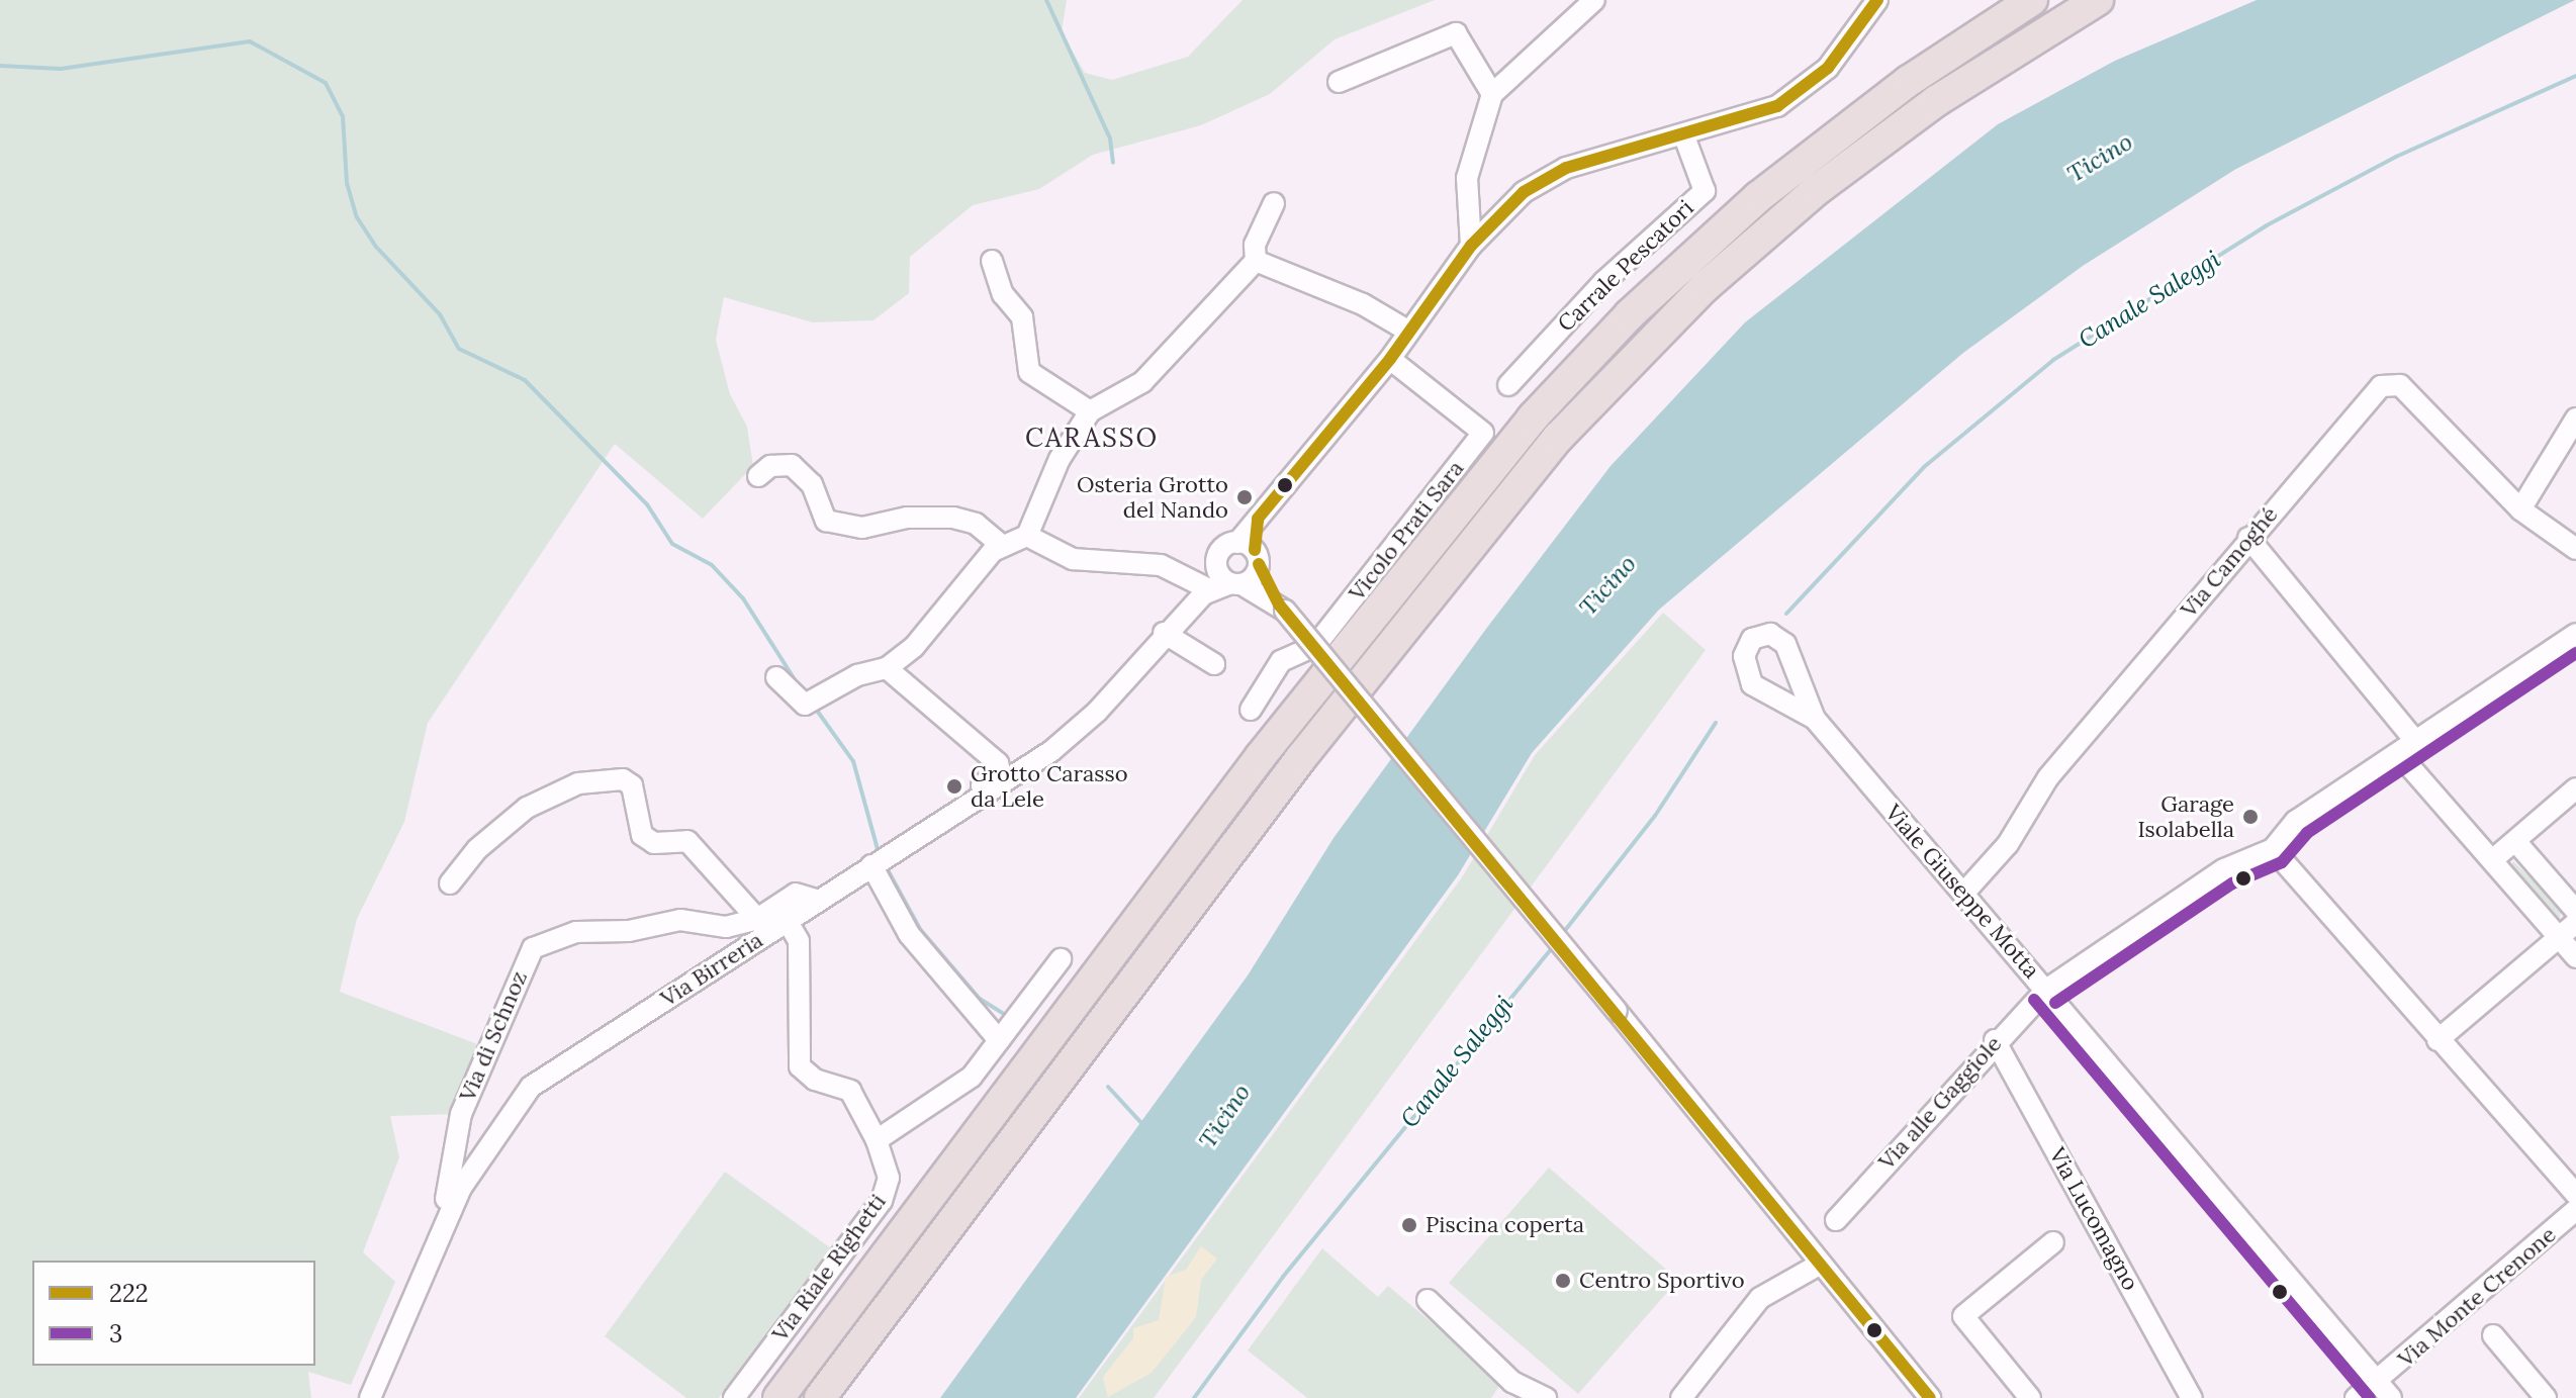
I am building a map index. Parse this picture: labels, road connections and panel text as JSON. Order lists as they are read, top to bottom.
{
  "streets": {
    "street": [
      "Carrale Pescatori",
      "Vicolo Prati Sara",
      "Via Camoghé",
      "Viale Giuseppe Motta",
      "Via Birreria",
      "Via di Schnoz",
      "Via alle Gaggiole",
      "Via Lucomagno",
      "Via Riale Righetti",
      "Via Monte Crenone"
    ]
  },
  "crossings": [
    ["Via Camoghé", "Viale Giuseppe Motta"],
    ["Viale Giuseppe Motta", "Via alle Gaggiole"],
    ["Viale Giuseppe Motta", "Via Monte Crenone"],
    ["Via Birreria", "Via di Schnoz"],
    ["Via Birreria", "Via Riale Righetti"],
    ["Via alle Gaggiole", "Via Lucomagno"]
  ],
  "districts": ["CARASSO"],
  "water": ["Ticino", "Canale Saleggi"],
  "places": [
    "Osteria Grotto del Nando",
    "Grotto Carasso da Lele",
    "Garage Isolabella",
    "Piscina coperta",
    "Centro Sportivo"
  ],
  "lines": ["transit line 222", "transit line 3"],
  "legend": ["222", "3"]
}
